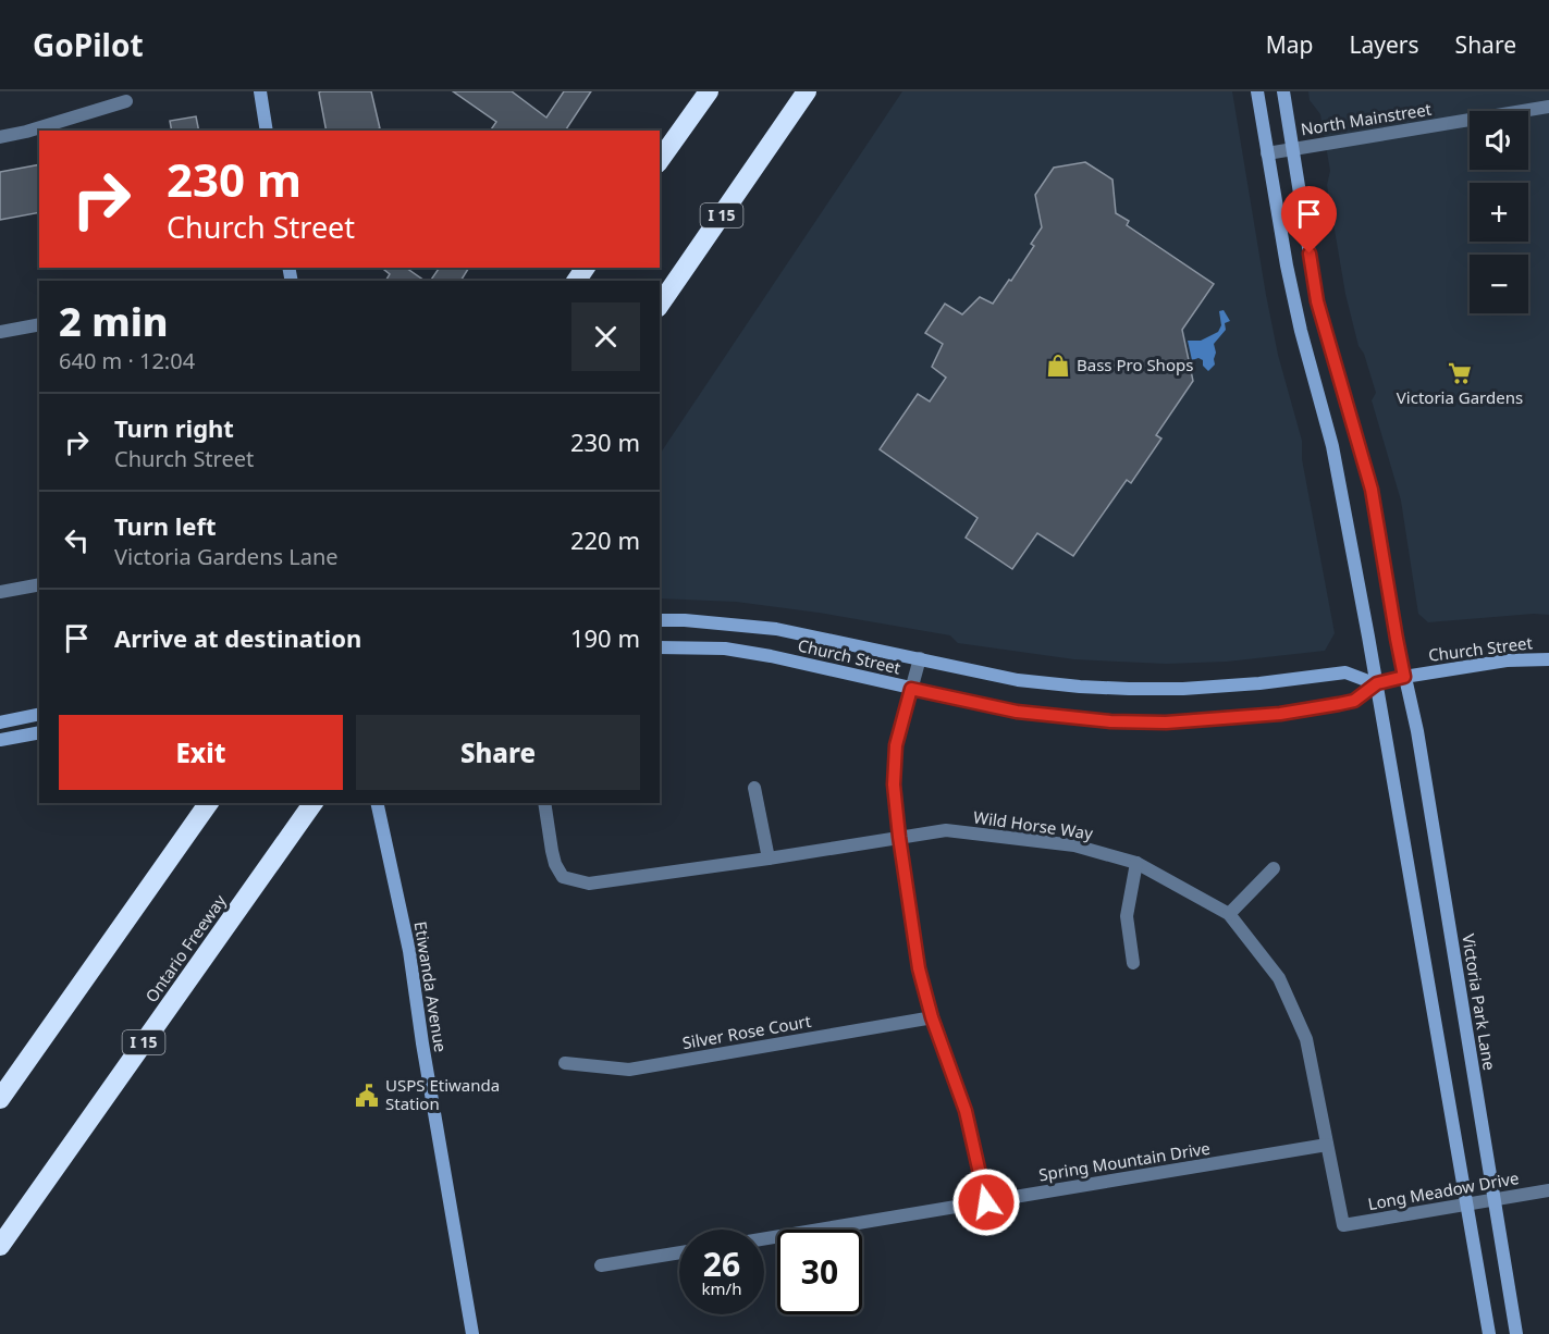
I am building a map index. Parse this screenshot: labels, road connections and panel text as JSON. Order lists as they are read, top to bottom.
{
  "streets": {
    "highway": ["I 15", "Ontario Freeway"],
    "main road": ["Church Street", "Etiwanda Avenue", "Victoria Park Lane"],
    "street": [
      "North Mainstreet",
      "Wild Horse Way",
      "Silver Rose Court",
      "Spring Mountain Drive",
      "Long Meadow Drive"
    ]
  },
  "crossings": [
    ["North Mainstreet", "Victoria Park Lane"],
    ["Church Street", "Victoria Park Lane"],
    ["Wild Horse Way", "Spring Mountain Drive"],
    ["Wild Horse Way", "Long Meadow Drive"],
    ["Victoria Park Lane", "Long Meadow Drive"]
  ],
  "places": {
    "shop": ["Bass Pro Shops"],
    "supermarket": ["Victoria Gardens"],
    "public building": ["USPS Etiwanda Station"]
  },
  "page": {
    "header": "GoPilot",
    "nav": ["Map", "Layers", "Share"],
    "map_buttons": ["+", "−"],
    "turn": ["230 m", "Church Street"],
    "heading": ["2 min", "640 m · 12:04"],
    "list": [
      {
        "name": "Turn right",
        "note": "Church Street",
        "value": "230 m"
      },
      {
        "name": "Turn left",
        "note": "Victoria Gardens Lane",
        "value": "220 m"
      },
      {
        "name": "Arrive at destination",
        "value": "190 m"
      }
    ],
    "buttons": ["Exit", "Share"],
    "speed": "26 km/h",
    "limit": "30"
  }
}
